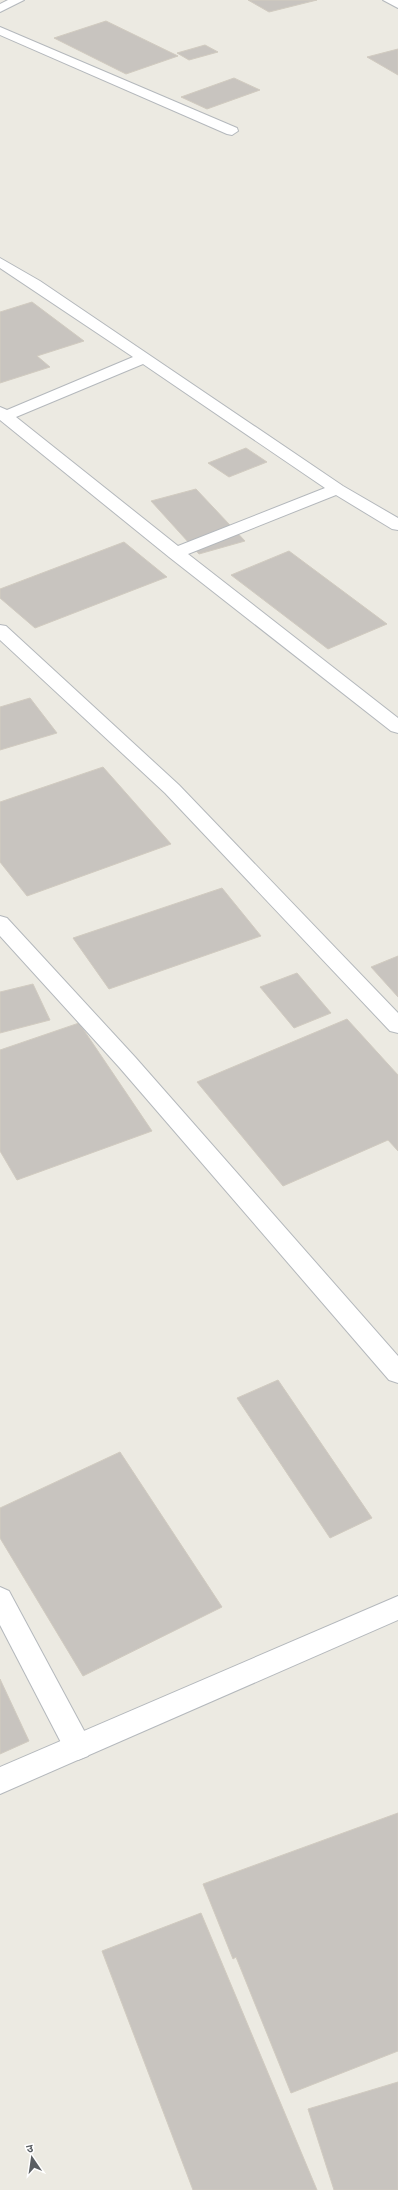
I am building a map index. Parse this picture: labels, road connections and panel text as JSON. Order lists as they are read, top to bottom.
{
  "north": "top"
}
